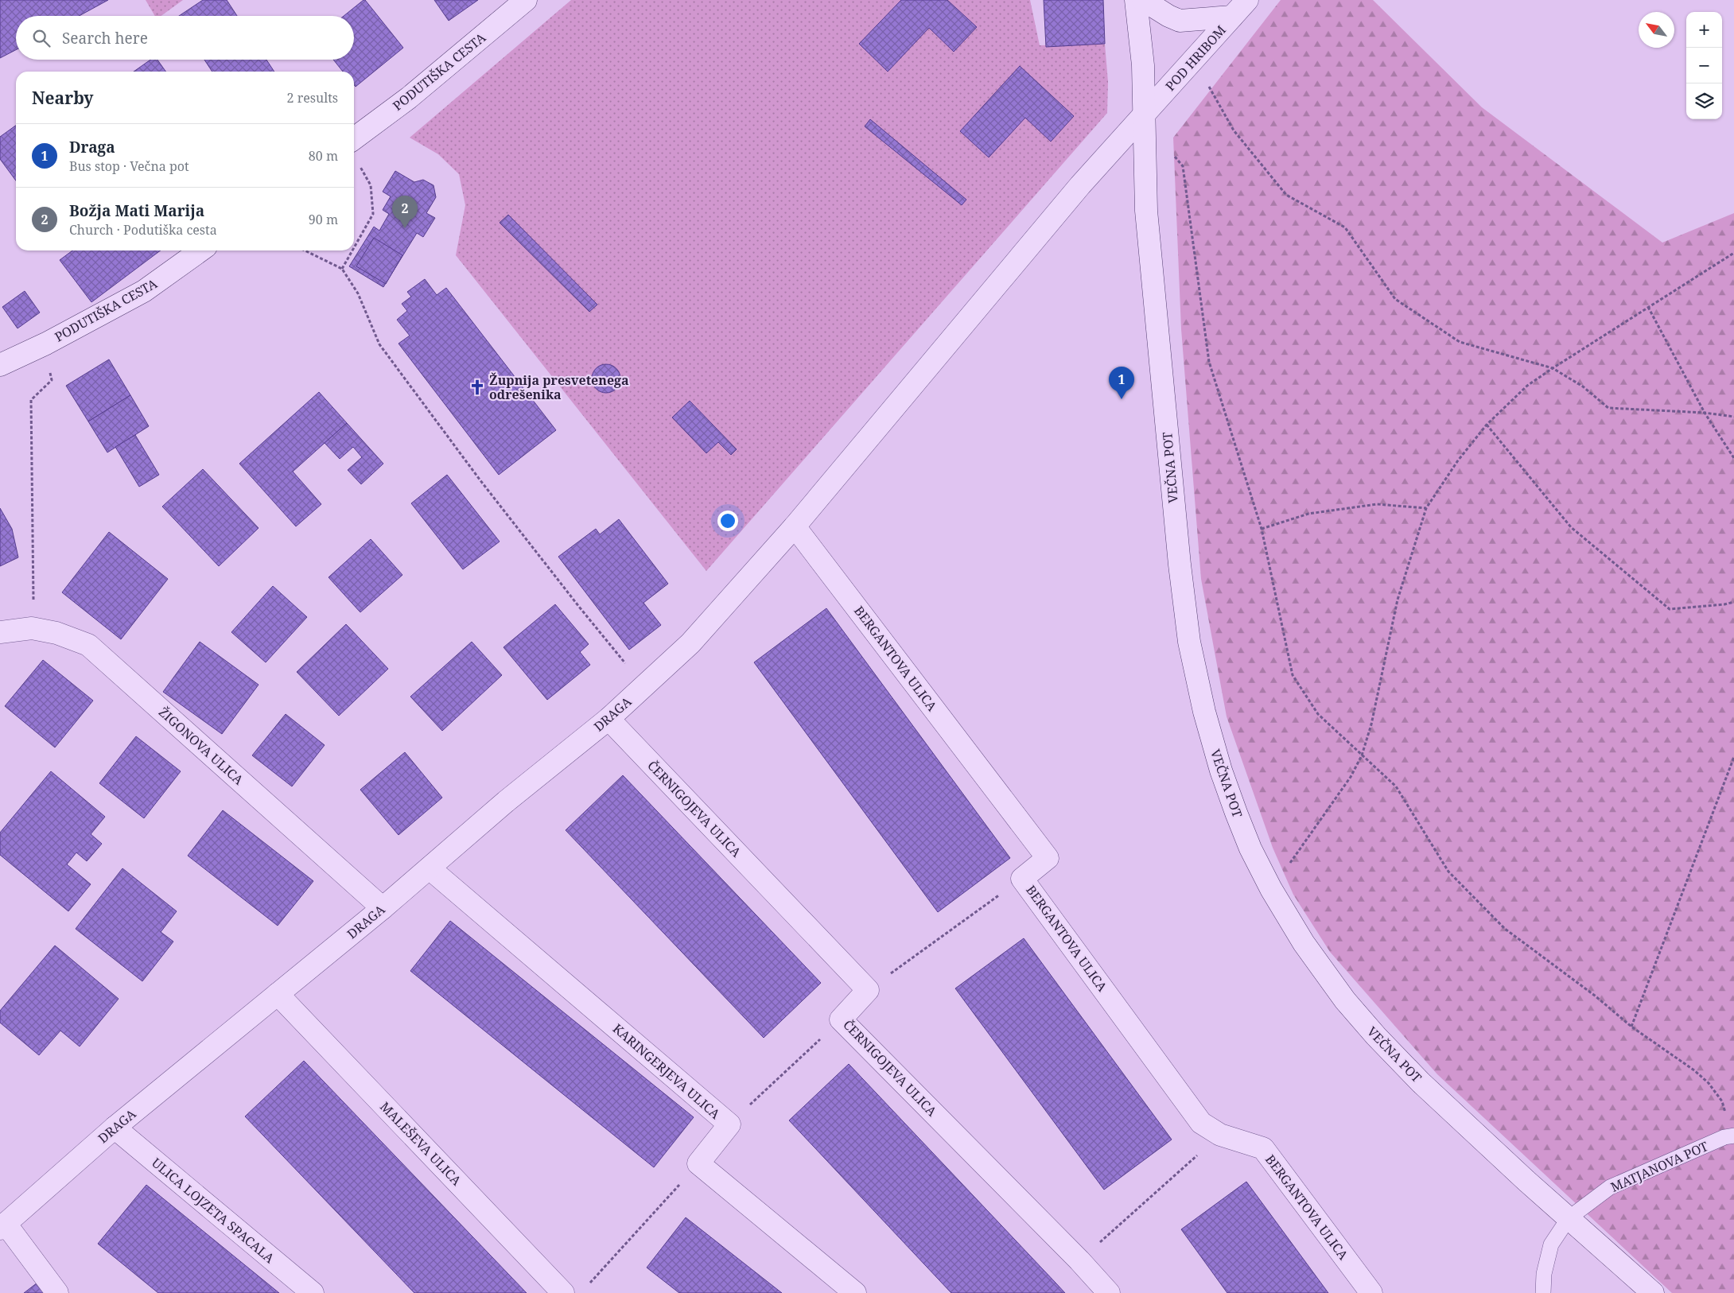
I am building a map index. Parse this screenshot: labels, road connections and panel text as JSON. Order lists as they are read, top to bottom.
{
  "streets": {
    "street": [
      "POD HRIBOM",
      "PODUTIŠKA CESTA",
      "VEČNA POT",
      "BERGANTOVA ULICA",
      "DRAGA",
      "ŽIGONOVA ULICA",
      "ČERNIGOJEVA ULICA",
      "KARINGERJEVA ULICA",
      "MALEŠEVA ULICA",
      "ULICA LOJZETA SPACALA"
    ],
    "lane": ["MATJANOVA POT"]
  },
  "crossings": [
    ["POD HRIBOM", "VEČNA POT"],
    ["POD HRIBOM", "DRAGA"],
    ["VEČNA POT", "DRAGA"],
    ["VEČNA POT", "MATJANOVA POT"],
    ["BERGANTOVA ULICA", "DRAGA"],
    ["DRAGA", "ŽIGONOVA ULICA"],
    ["DRAGA", "ČERNIGOJEVA ULICA"],
    ["DRAGA", "KARINGERJEVA ULICA"],
    ["DRAGA", "MALEŠEVA ULICA"],
    ["DRAGA", "ULICA LOJZETA SPACALA"]
  ],
  "places": {
    "church": ["Župnija presvetenega odrešenika"]
  },
  "north": "top left",
  "page": {
    "map_buttons": ["+", "−"],
    "search": "Search here",
    "heading": ["Nearby", "2 results"],
    "list": [
      {
        "mark": "1",
        "name": "Draga",
        "note": "Bus stop · Večna pot",
        "value": "80 m"
      },
      {
        "mark": "2",
        "name": "Božja Mati Marija",
        "note": "Church · Podutiška cesta",
        "value": "90 m"
      }
    ],
    "pins": ["2", "1"]
  }
}
